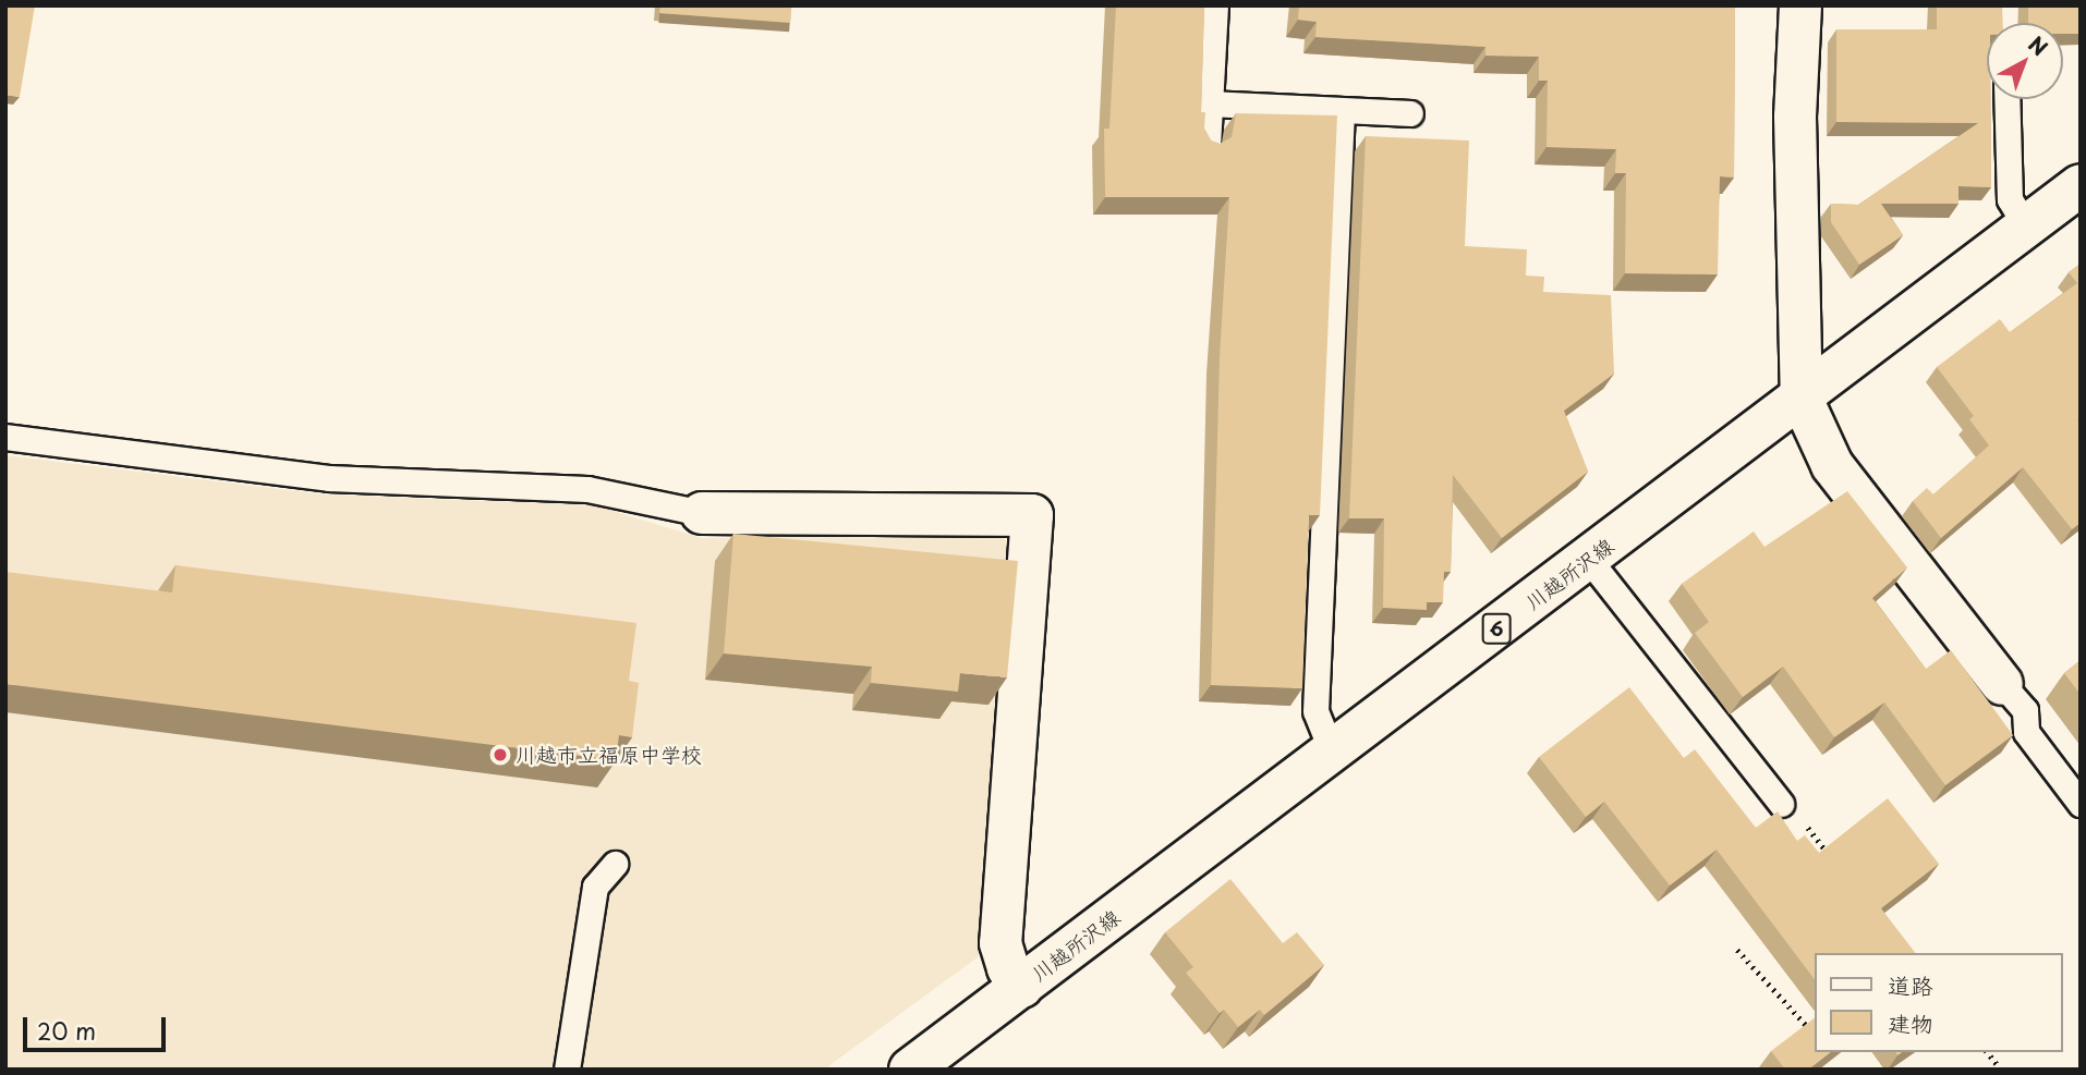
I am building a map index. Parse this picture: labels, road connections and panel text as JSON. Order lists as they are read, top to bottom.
{
  "streets": {
    "street": ["川越所沢線", "6"]
  },
  "places": ["川越市立福原中学校"],
  "legend": ["道路", "建物"],
  "scale_bar": "20 m",
  "north": "top right"
}
